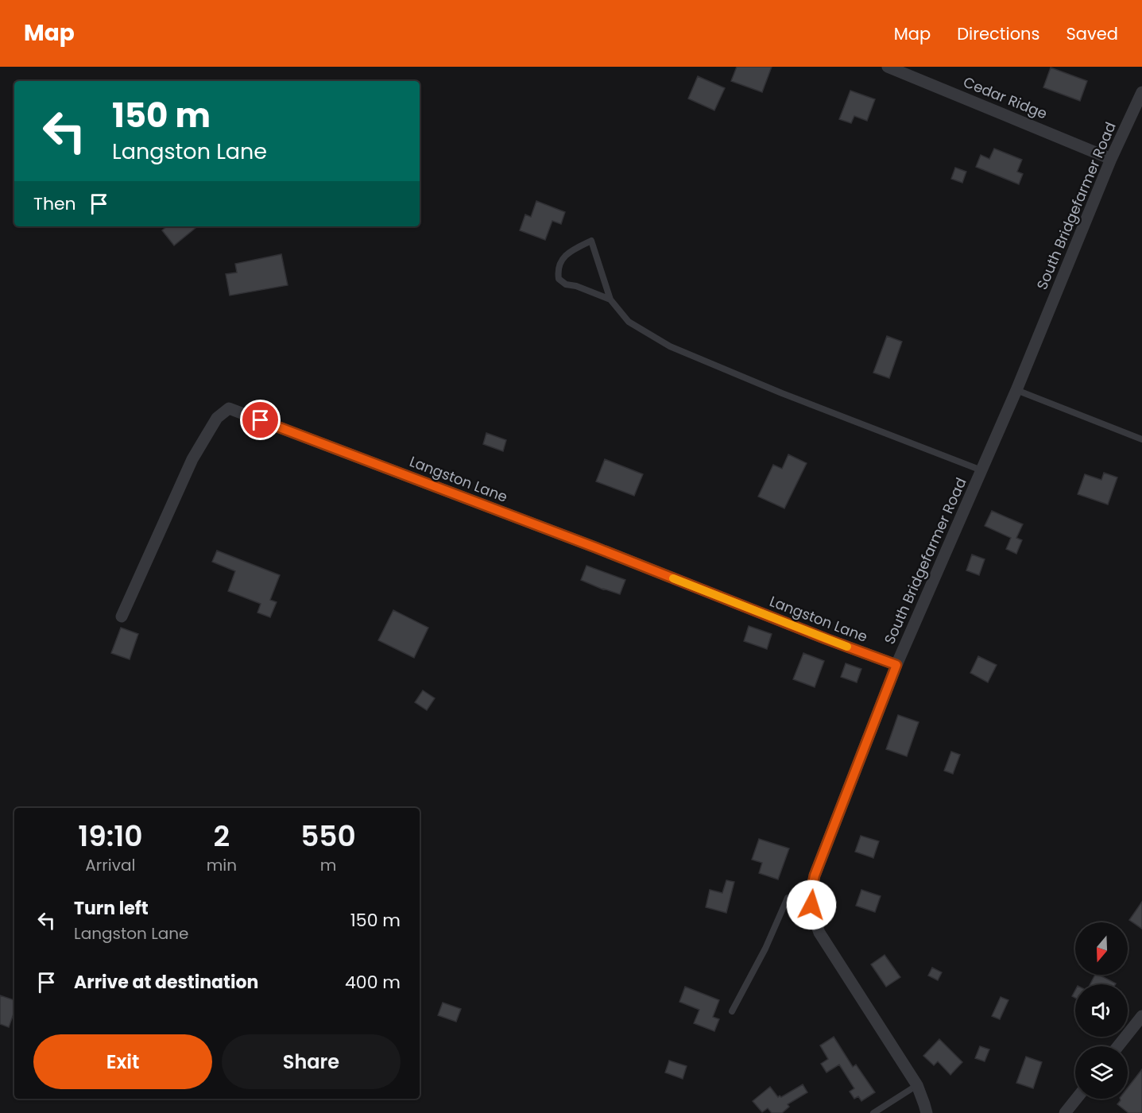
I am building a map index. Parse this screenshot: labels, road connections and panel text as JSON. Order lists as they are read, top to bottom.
{
  "streets": {
    "street": ["Cedar Ridge", "South Bridgefarmer Road", "Langston Lane"]
  },
  "crossings": [
    ["Cedar Ridge", "South Bridgefarmer Road"],
    ["South Bridgefarmer Road", "Langston Lane"]
  ],
  "north": "bottom",
  "page": {
    "header": "Map",
    "nav": ["Map", "Directions", "Saved"],
    "turn": ["150 m", "Langston Lane"],
    "then": "Then",
    "eta": [
      "19:10",
      "Arrival",
      "2",
      "min",
      "550",
      "m"
    ],
    "list": [
      {
        "name": "Turn left",
        "note": "Langston Lane",
        "value": "150 m"
      },
      {
        "name": "Arrive at destination",
        "value": "400 m"
      }
    ],
    "buttons": ["Exit", "Share"]
  }
}
